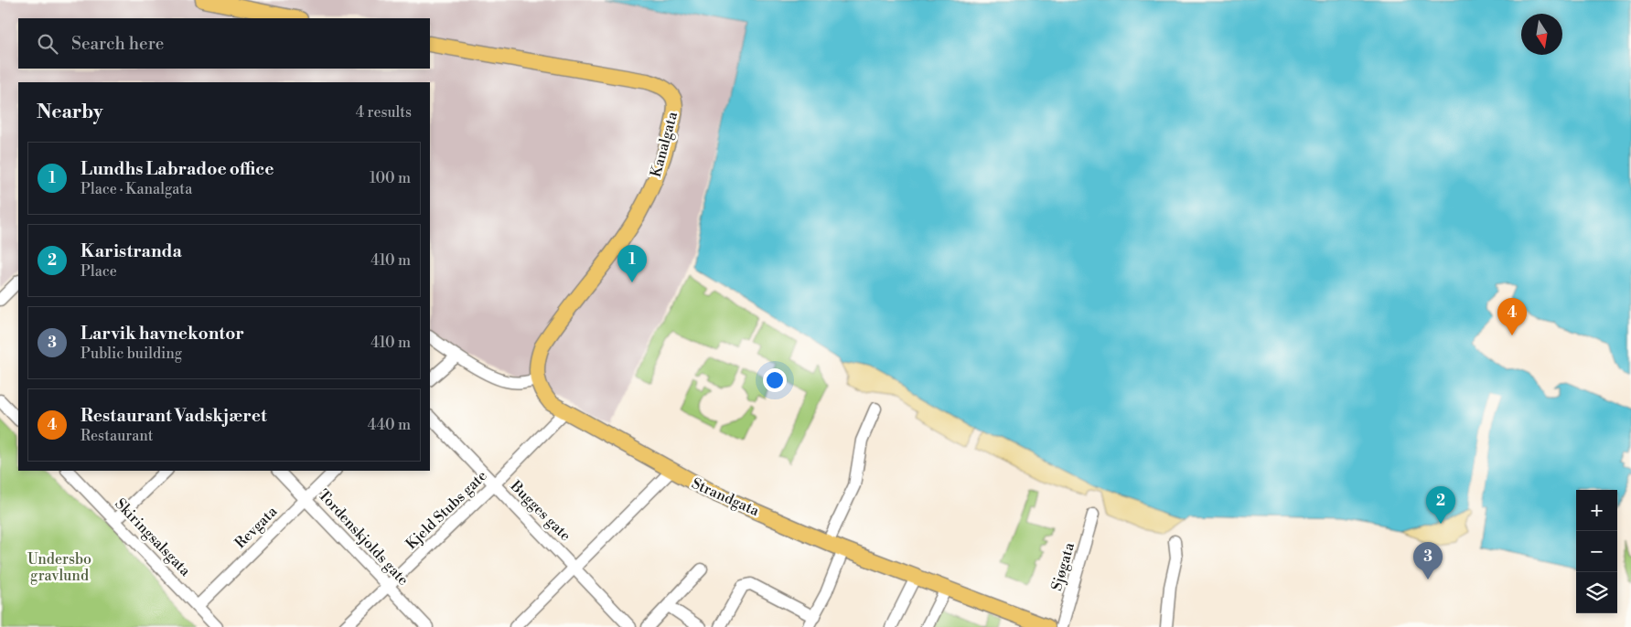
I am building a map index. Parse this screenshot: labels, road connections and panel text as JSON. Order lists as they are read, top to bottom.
{
  "streets": {
    "main road": ["Kanalgata", "Strandgata"],
    "street": [
      "Kjeld Stubs gate",
      "Bugges gate",
      "Revgata",
      "Skiringsalsgata",
      "Tordenskjolds gate",
      "Sjøgata"
    ]
  },
  "crossings": [
    ["Kanalgata", "Strandgata"],
    ["Strandgata", "Kjeld Stubs gate"],
    ["Kjeld Stubs gate", "Bugges gate"],
    ["Kjeld Stubs gate", "Tordenskjolds gate"],
    ["Revgata", "Skiringsalsgata"],
    ["Revgata", "Tordenskjolds gate"]
  ],
  "parks": ["Undersbo gravlund"],
  "north": "bottom",
  "page": {
    "search": "Search here",
    "heading": ["Nearby", "4 results"],
    "list": [
      {
        "mark": "1",
        "name": "Lundhs Labradoe office",
        "note": "Place · Kanalgata",
        "value": "100 m"
      },
      {
        "mark": "2",
        "name": "Karistranda",
        "note": "Place",
        "value": "410 m"
      },
      {
        "mark": "3",
        "name": "Larvik havnekontor",
        "note": "Public building",
        "value": "410 m"
      },
      {
        "mark": "4",
        "name": "Restaurant Vadskjæret",
        "note": "Restaurant",
        "value": "440 m"
      }
    ],
    "pins": [
      "1",
      "4",
      "2",
      "3"
    ],
    "map_buttons": ["+", "−"]
  }
}
